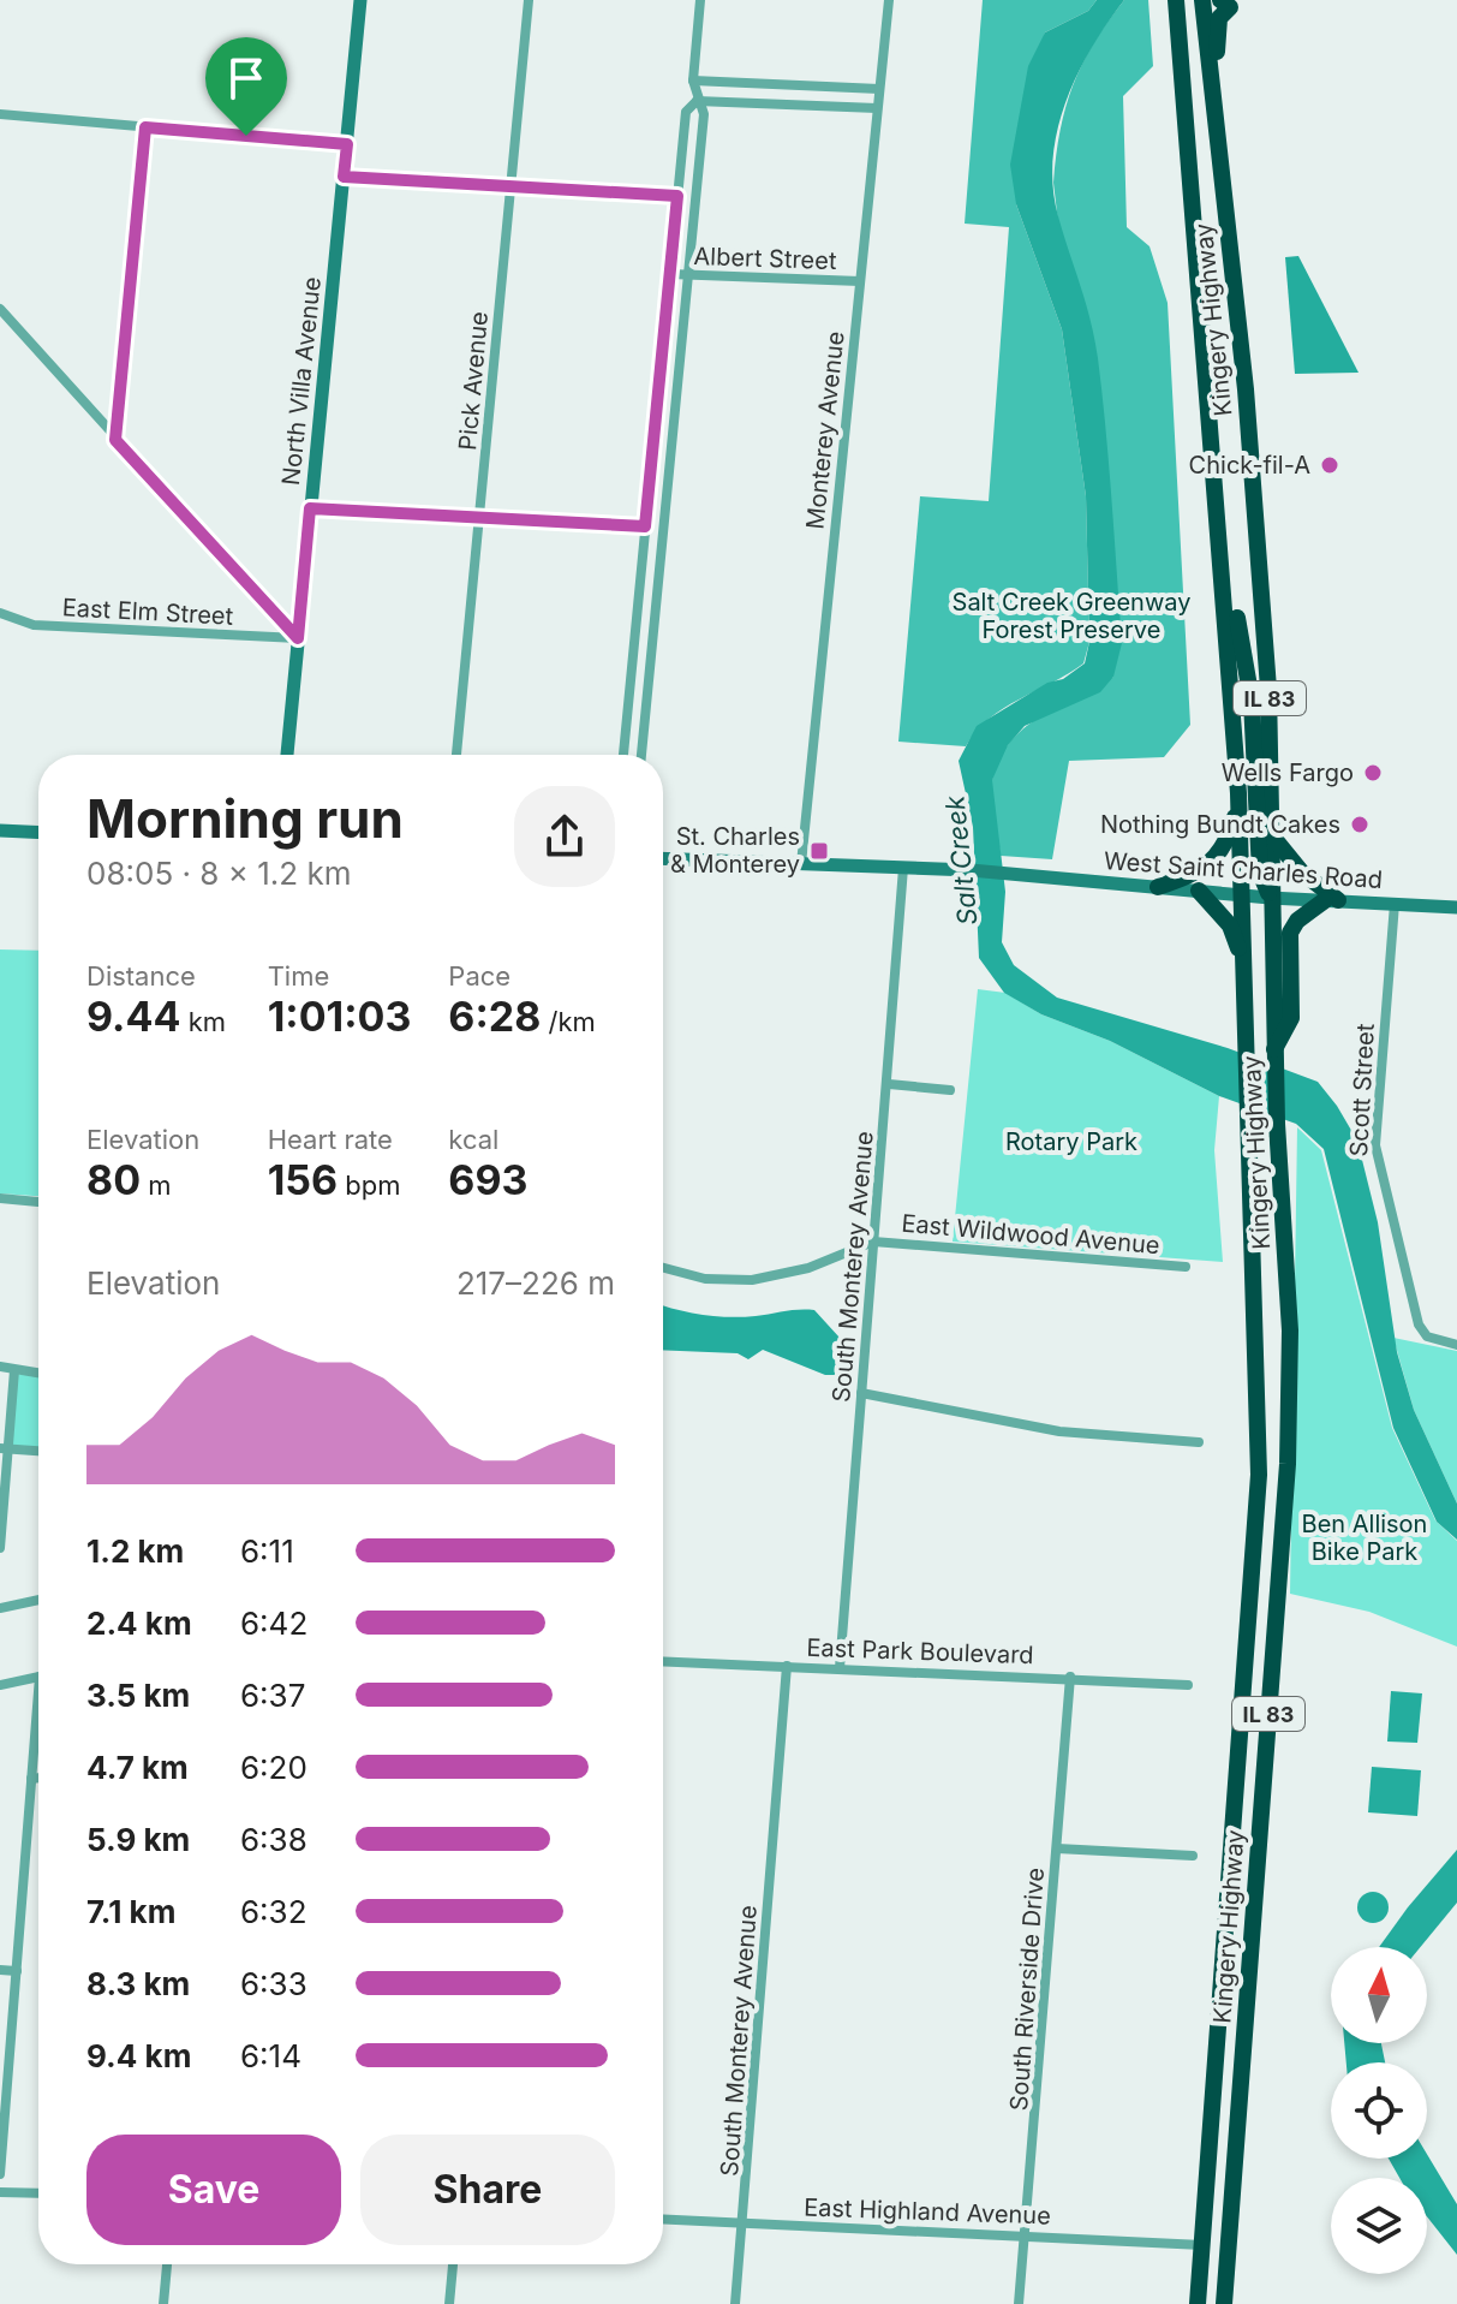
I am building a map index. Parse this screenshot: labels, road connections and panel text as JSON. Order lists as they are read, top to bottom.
{
  "streets": {
    "highway": ["Kingery Highway", "IL 83"],
    "main road": ["North Villa Avenue", "West Saint Charles Road"],
    "street": [
      "Albert Street",
      "Pick Avenue",
      "Monterey Avenue",
      "East Elm Street",
      "Scott Street",
      "East Wildwood Avenue",
      "South Monterey Avenue",
      "East Park Boulevard",
      "South Riverside Drive",
      "East Highland Avenue"
    ]
  },
  "crossings": [
    ["Albert Street", "Monterey Avenue"],
    ["Kingery Highway", "West Saint Charles Road"],
    ["Kingery Highway", "East Highland Avenue"],
    ["North Villa Avenue", "East Elm Street"],
    ["Monterey Avenue", "West Saint Charles Road"],
    ["West Saint Charles Road", "Scott Street"],
    ["West Saint Charles Road", "South Monterey Avenue"],
    ["East Wildwood Avenue", "South Monterey Avenue"],
    ["South Monterey Avenue", "East Park Boulevard"],
    ["South Monterey Avenue", "East Highland Avenue"],
    ["East Park Boulevard", "South Riverside Drive"],
    ["South Riverside Drive", "East Highland Avenue"]
  ],
  "water": ["Salt Creek"],
  "parks": ["Salt Creek Greenway Forest Preserve", "Rotary Park", "Ben Allison Bike Park"],
  "places": {
    "other": ["Chick-fil-A", "Wells Fargo", "Nothing Bundt Cakes"],
    "transit": ["St. Charles & Monterey"]
  },
  "north": "top",
  "page": {
    "heading": ["Morning run", "08:05 · 8 × 1.2 km"],
    "stats": [
      ["Distance", "9.44 km"],
      ["Time", "1:01:03"],
      ["Pace", "6:28 /km"],
      ["Elevation", "80 m"],
      ["Heart rate", "156 bpm"],
      ["kcal", "693"]
    ],
    "chart": ["Elevation", "217–226 m"],
    "list": [
      {
        "name": "1.2 km",
        "note": "6:11"
      },
      {
        "name": "2.4 km",
        "note": "6:42"
      },
      {
        "name": "3.5 km",
        "note": "6:37"
      },
      {
        "name": "4.7 km",
        "note": "6:20"
      },
      {
        "name": "5.9 km",
        "note": "6:38"
      },
      {
        "name": "7.1 km",
        "note": "6:32"
      },
      {
        "name": "8.3 km",
        "note": "6:33"
      },
      {
        "name": "9.4 km",
        "note": "6:14"
      }
    ],
    "buttons": ["Save", "Share"]
  }
}
